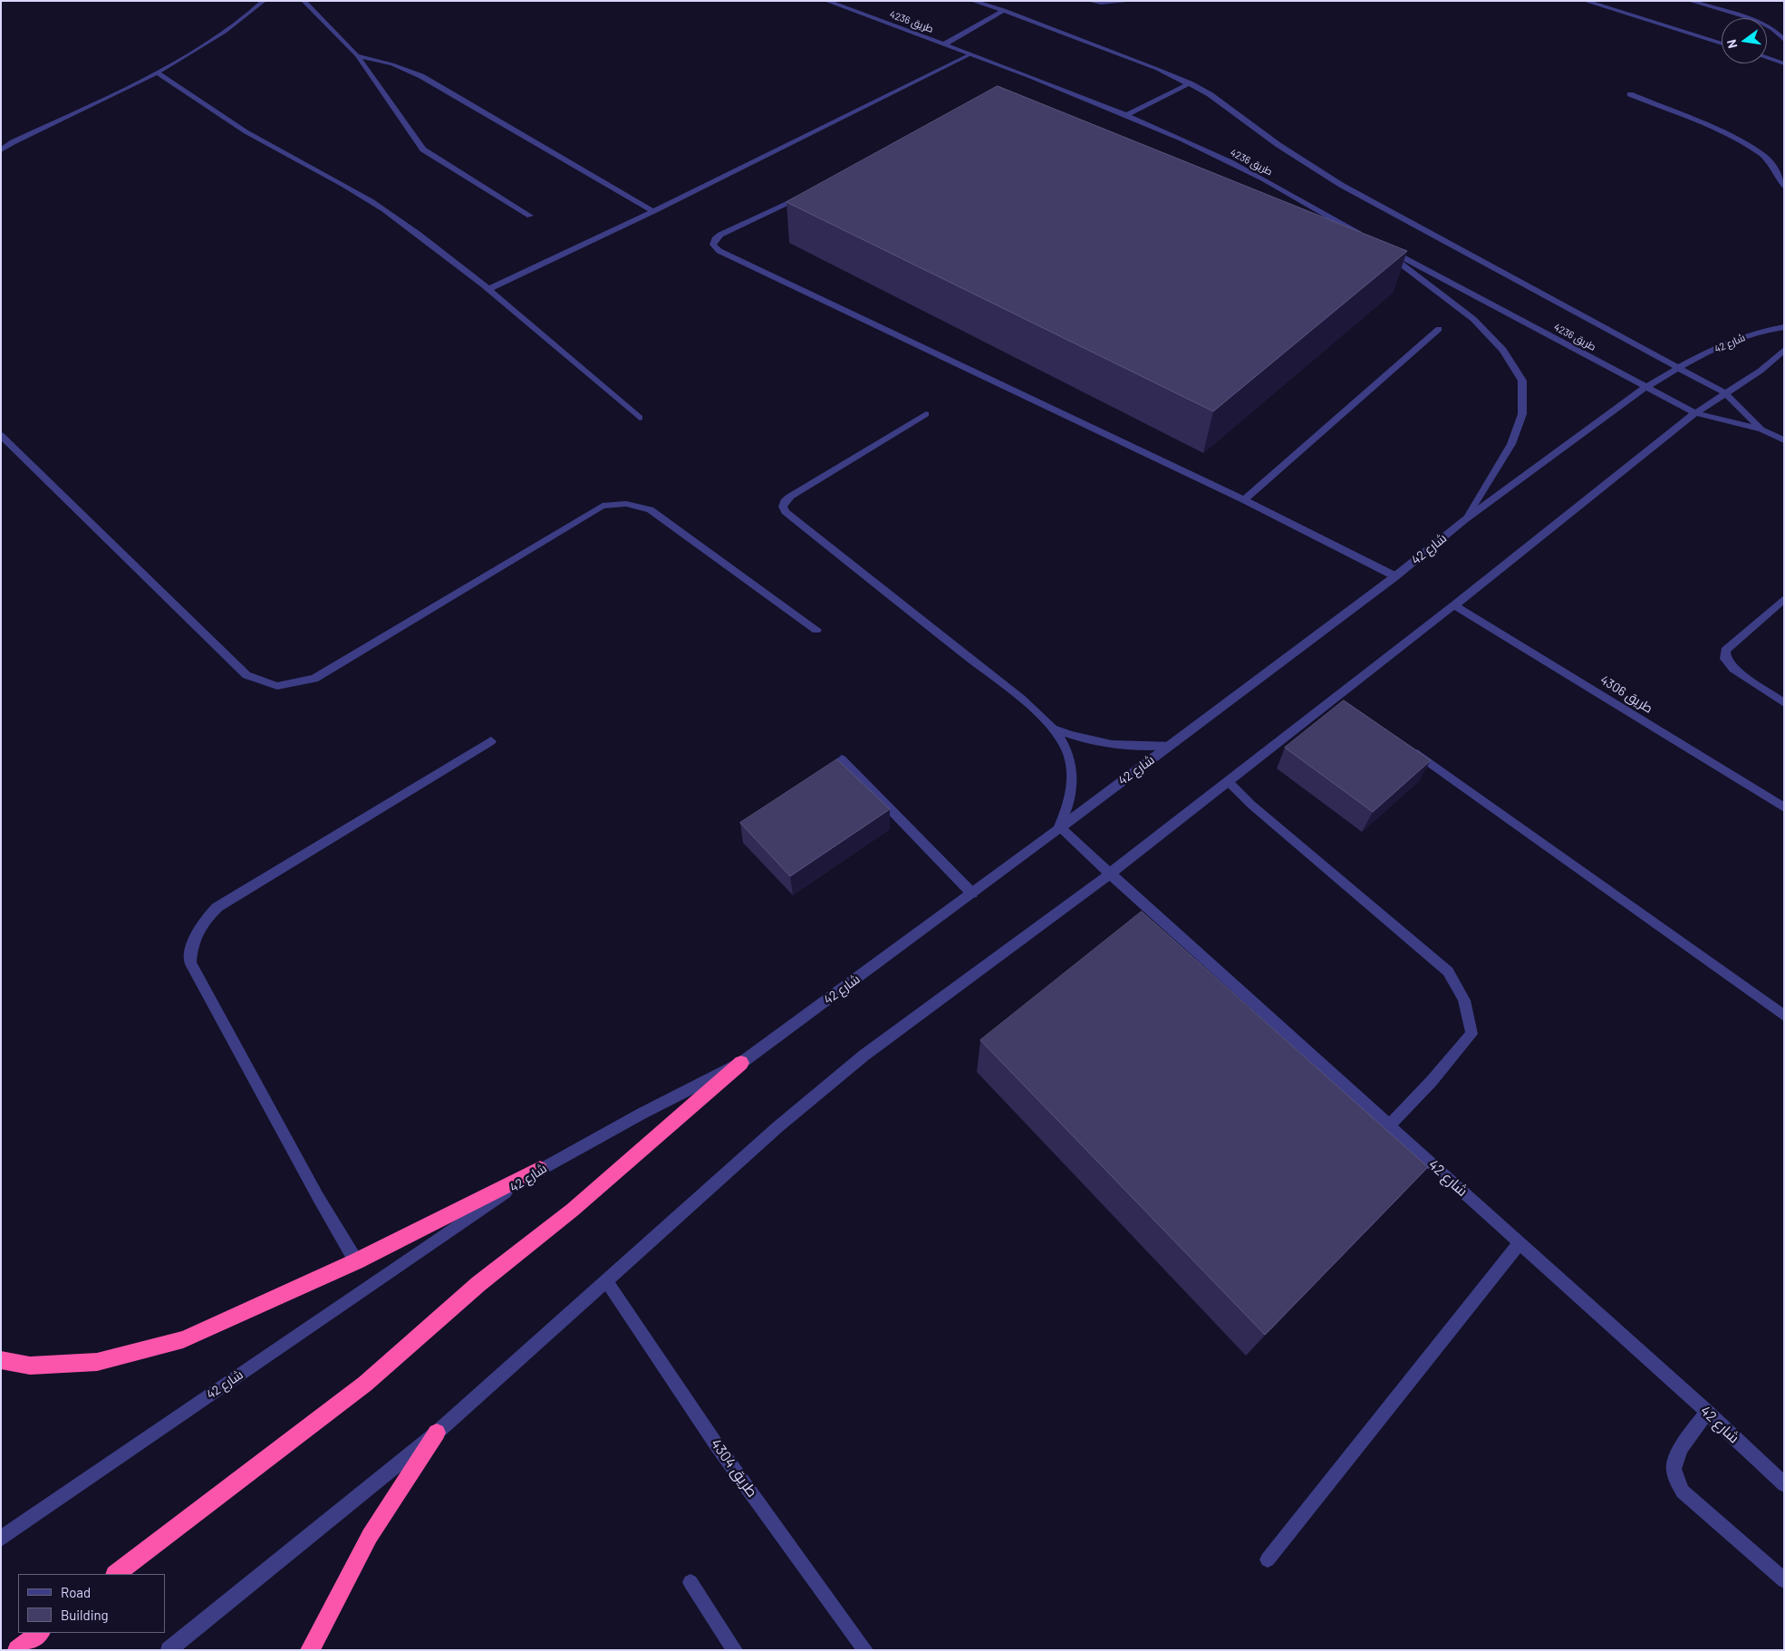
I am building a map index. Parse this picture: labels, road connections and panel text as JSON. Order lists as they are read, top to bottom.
{
  "streets": {
    "street": [
      "طريق 4236",
      "شارع 42",
      "طريق 4306",
      "طريق 4304"
    ]
  },
  "crossings": [
    ["طريق 4236", "شارع 42"]
  ],
  "legend": ["Road", "Building"],
  "north": "left"
}
